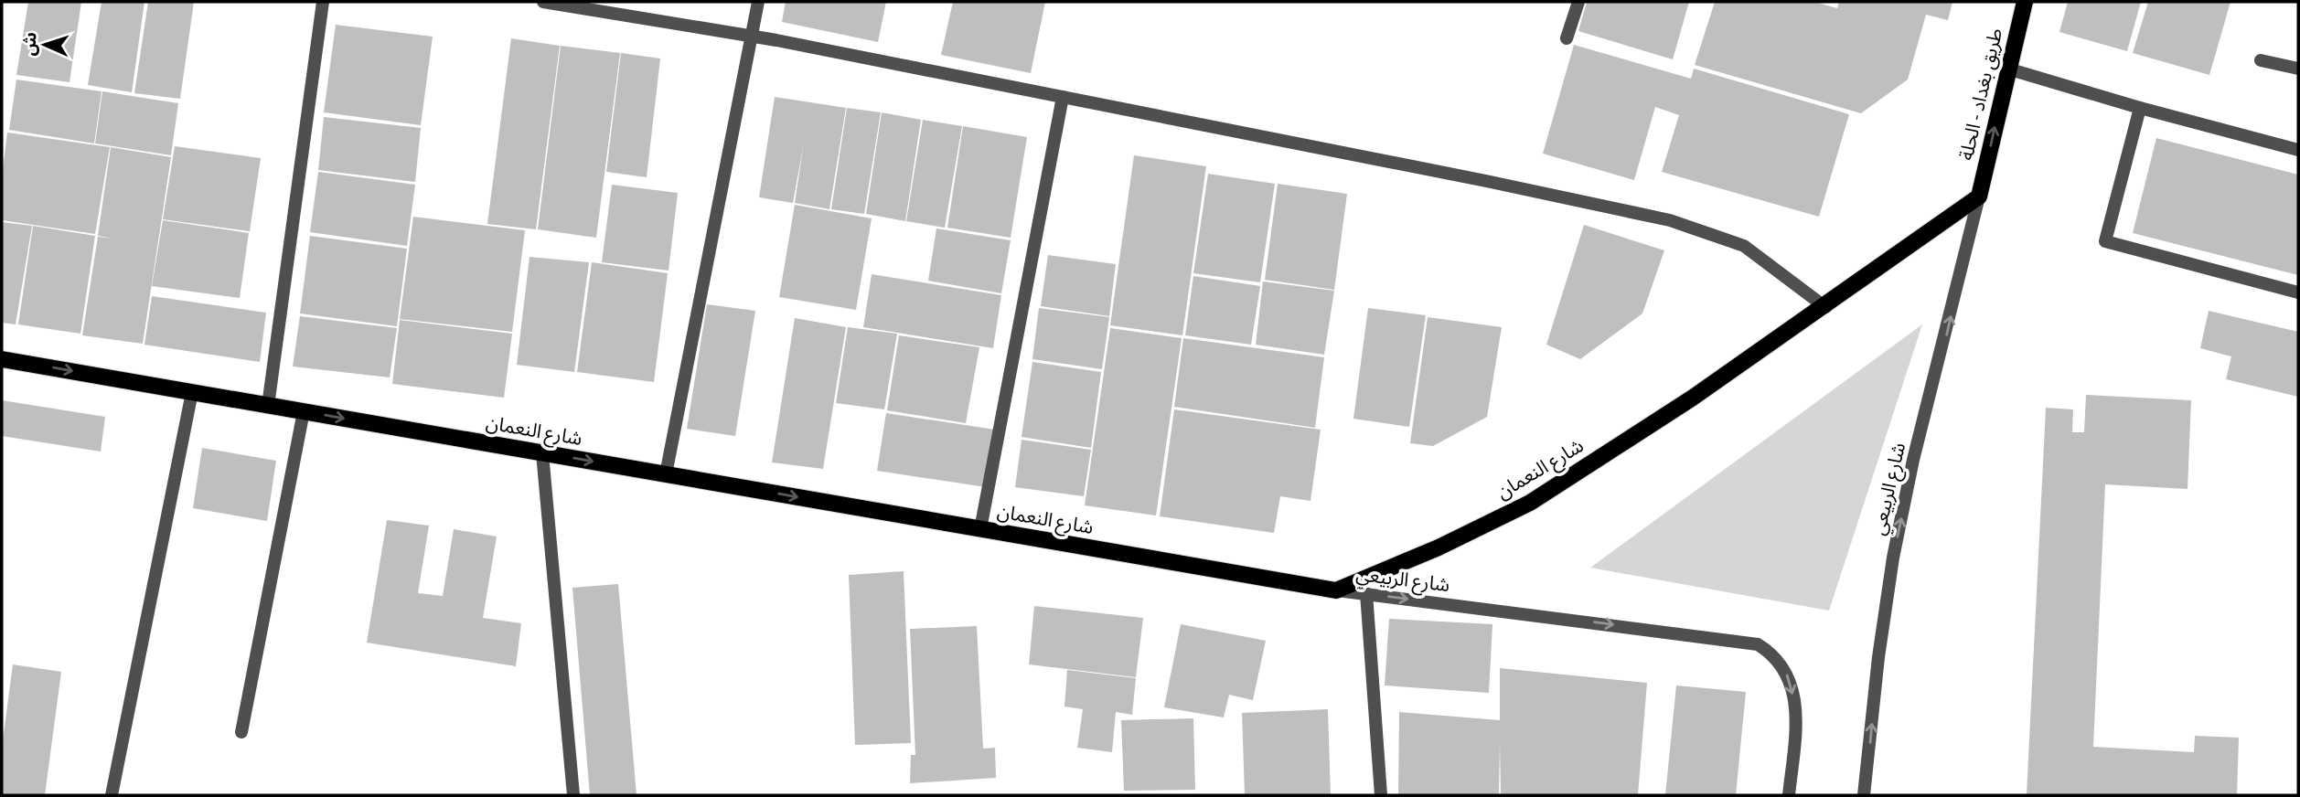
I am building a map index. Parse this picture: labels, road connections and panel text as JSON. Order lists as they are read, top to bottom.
{
  "streets": {
    "main road": ["طريق بغداد - الحلة", "شارع النعمان"],
    "street": ["شارع الربيعي"]
  },
  "crossings": [
    ["طريق بغداد - الحلة", "شارع النعمان"],
    ["طريق بغداد - الحلة", "شارع الربيعي"],
    ["شارع النعمان", "شارع الربيعي"]
  ],
  "one_way": ["طريق بغداد - الحلة", "شارع النعمان"],
  "north": "left"
}
